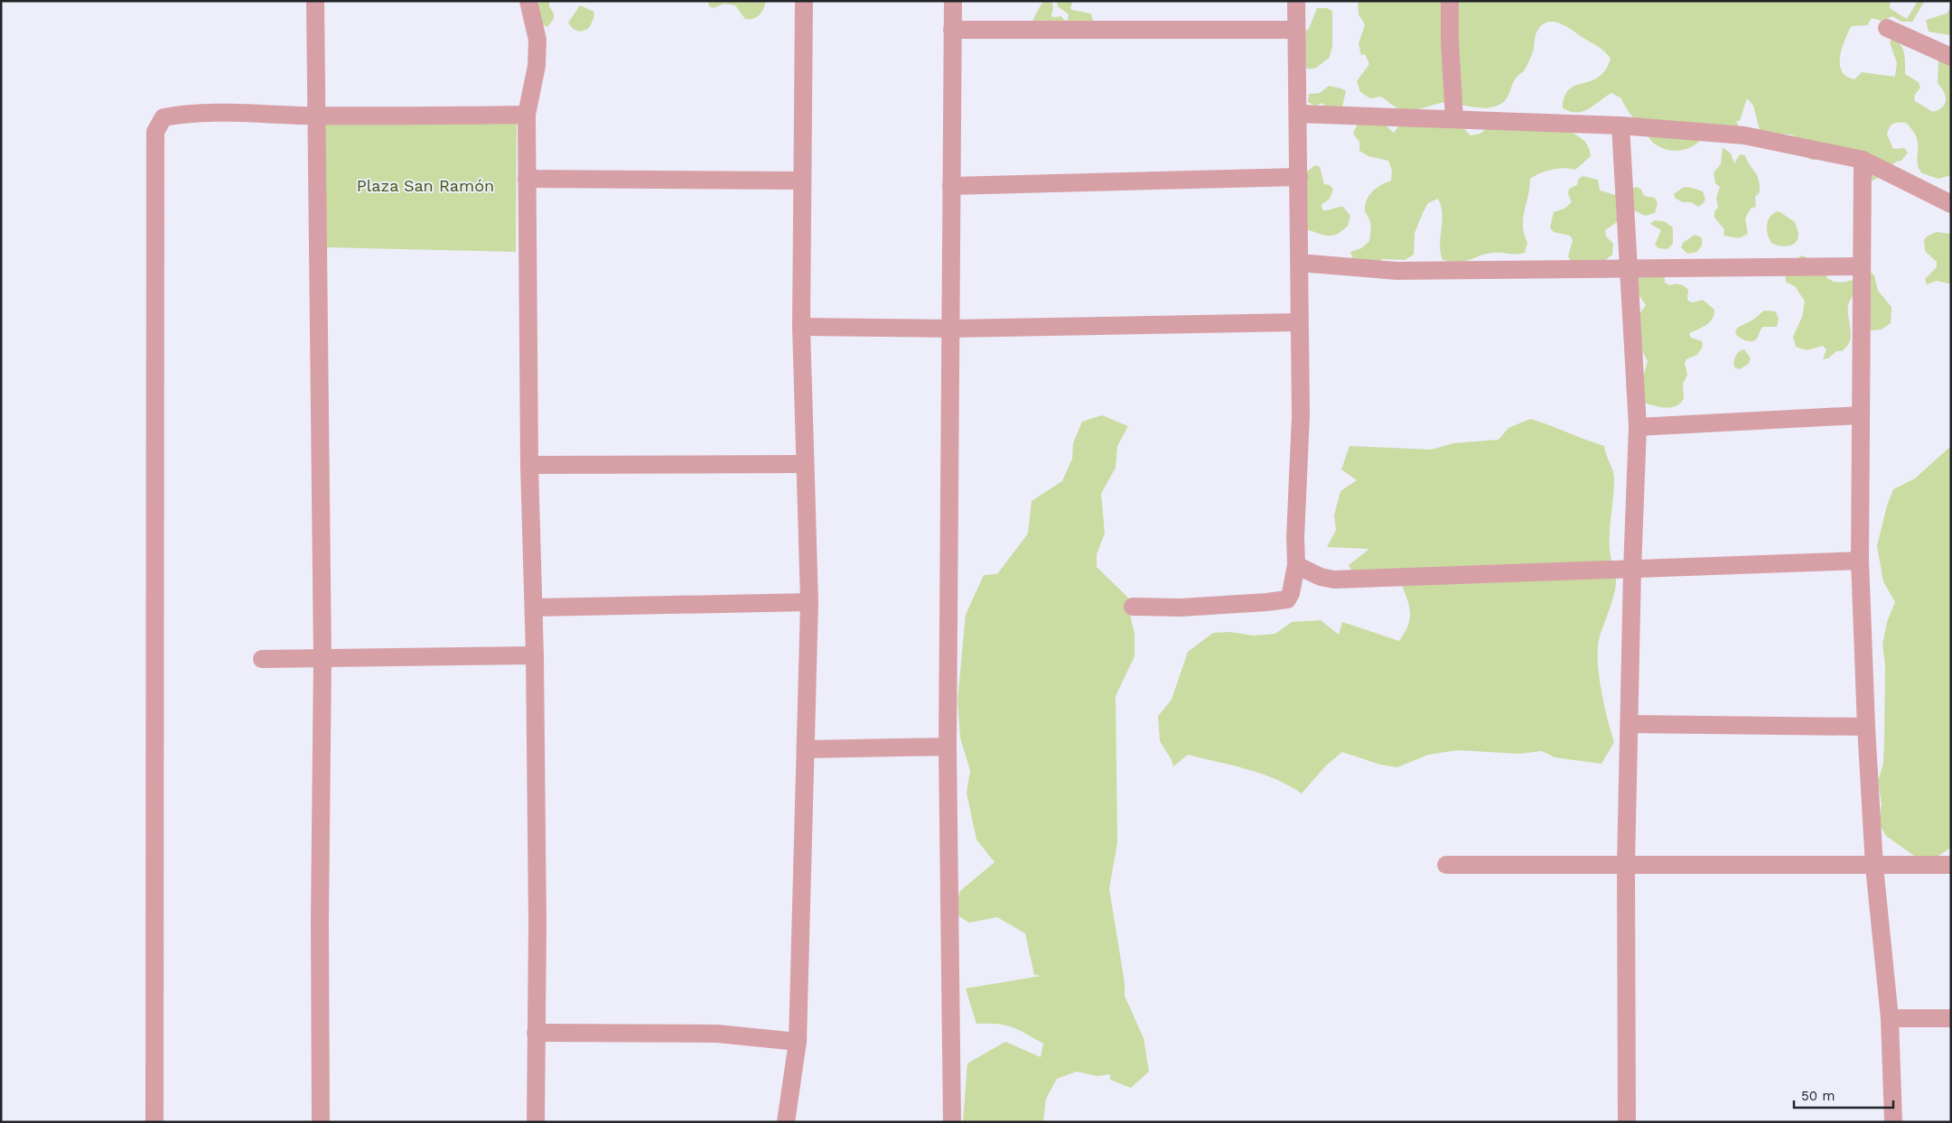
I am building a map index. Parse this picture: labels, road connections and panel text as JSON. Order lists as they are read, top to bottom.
{
  "parks": ["Plaza San Ramón"],
  "scale_bar": "50 m"
}
